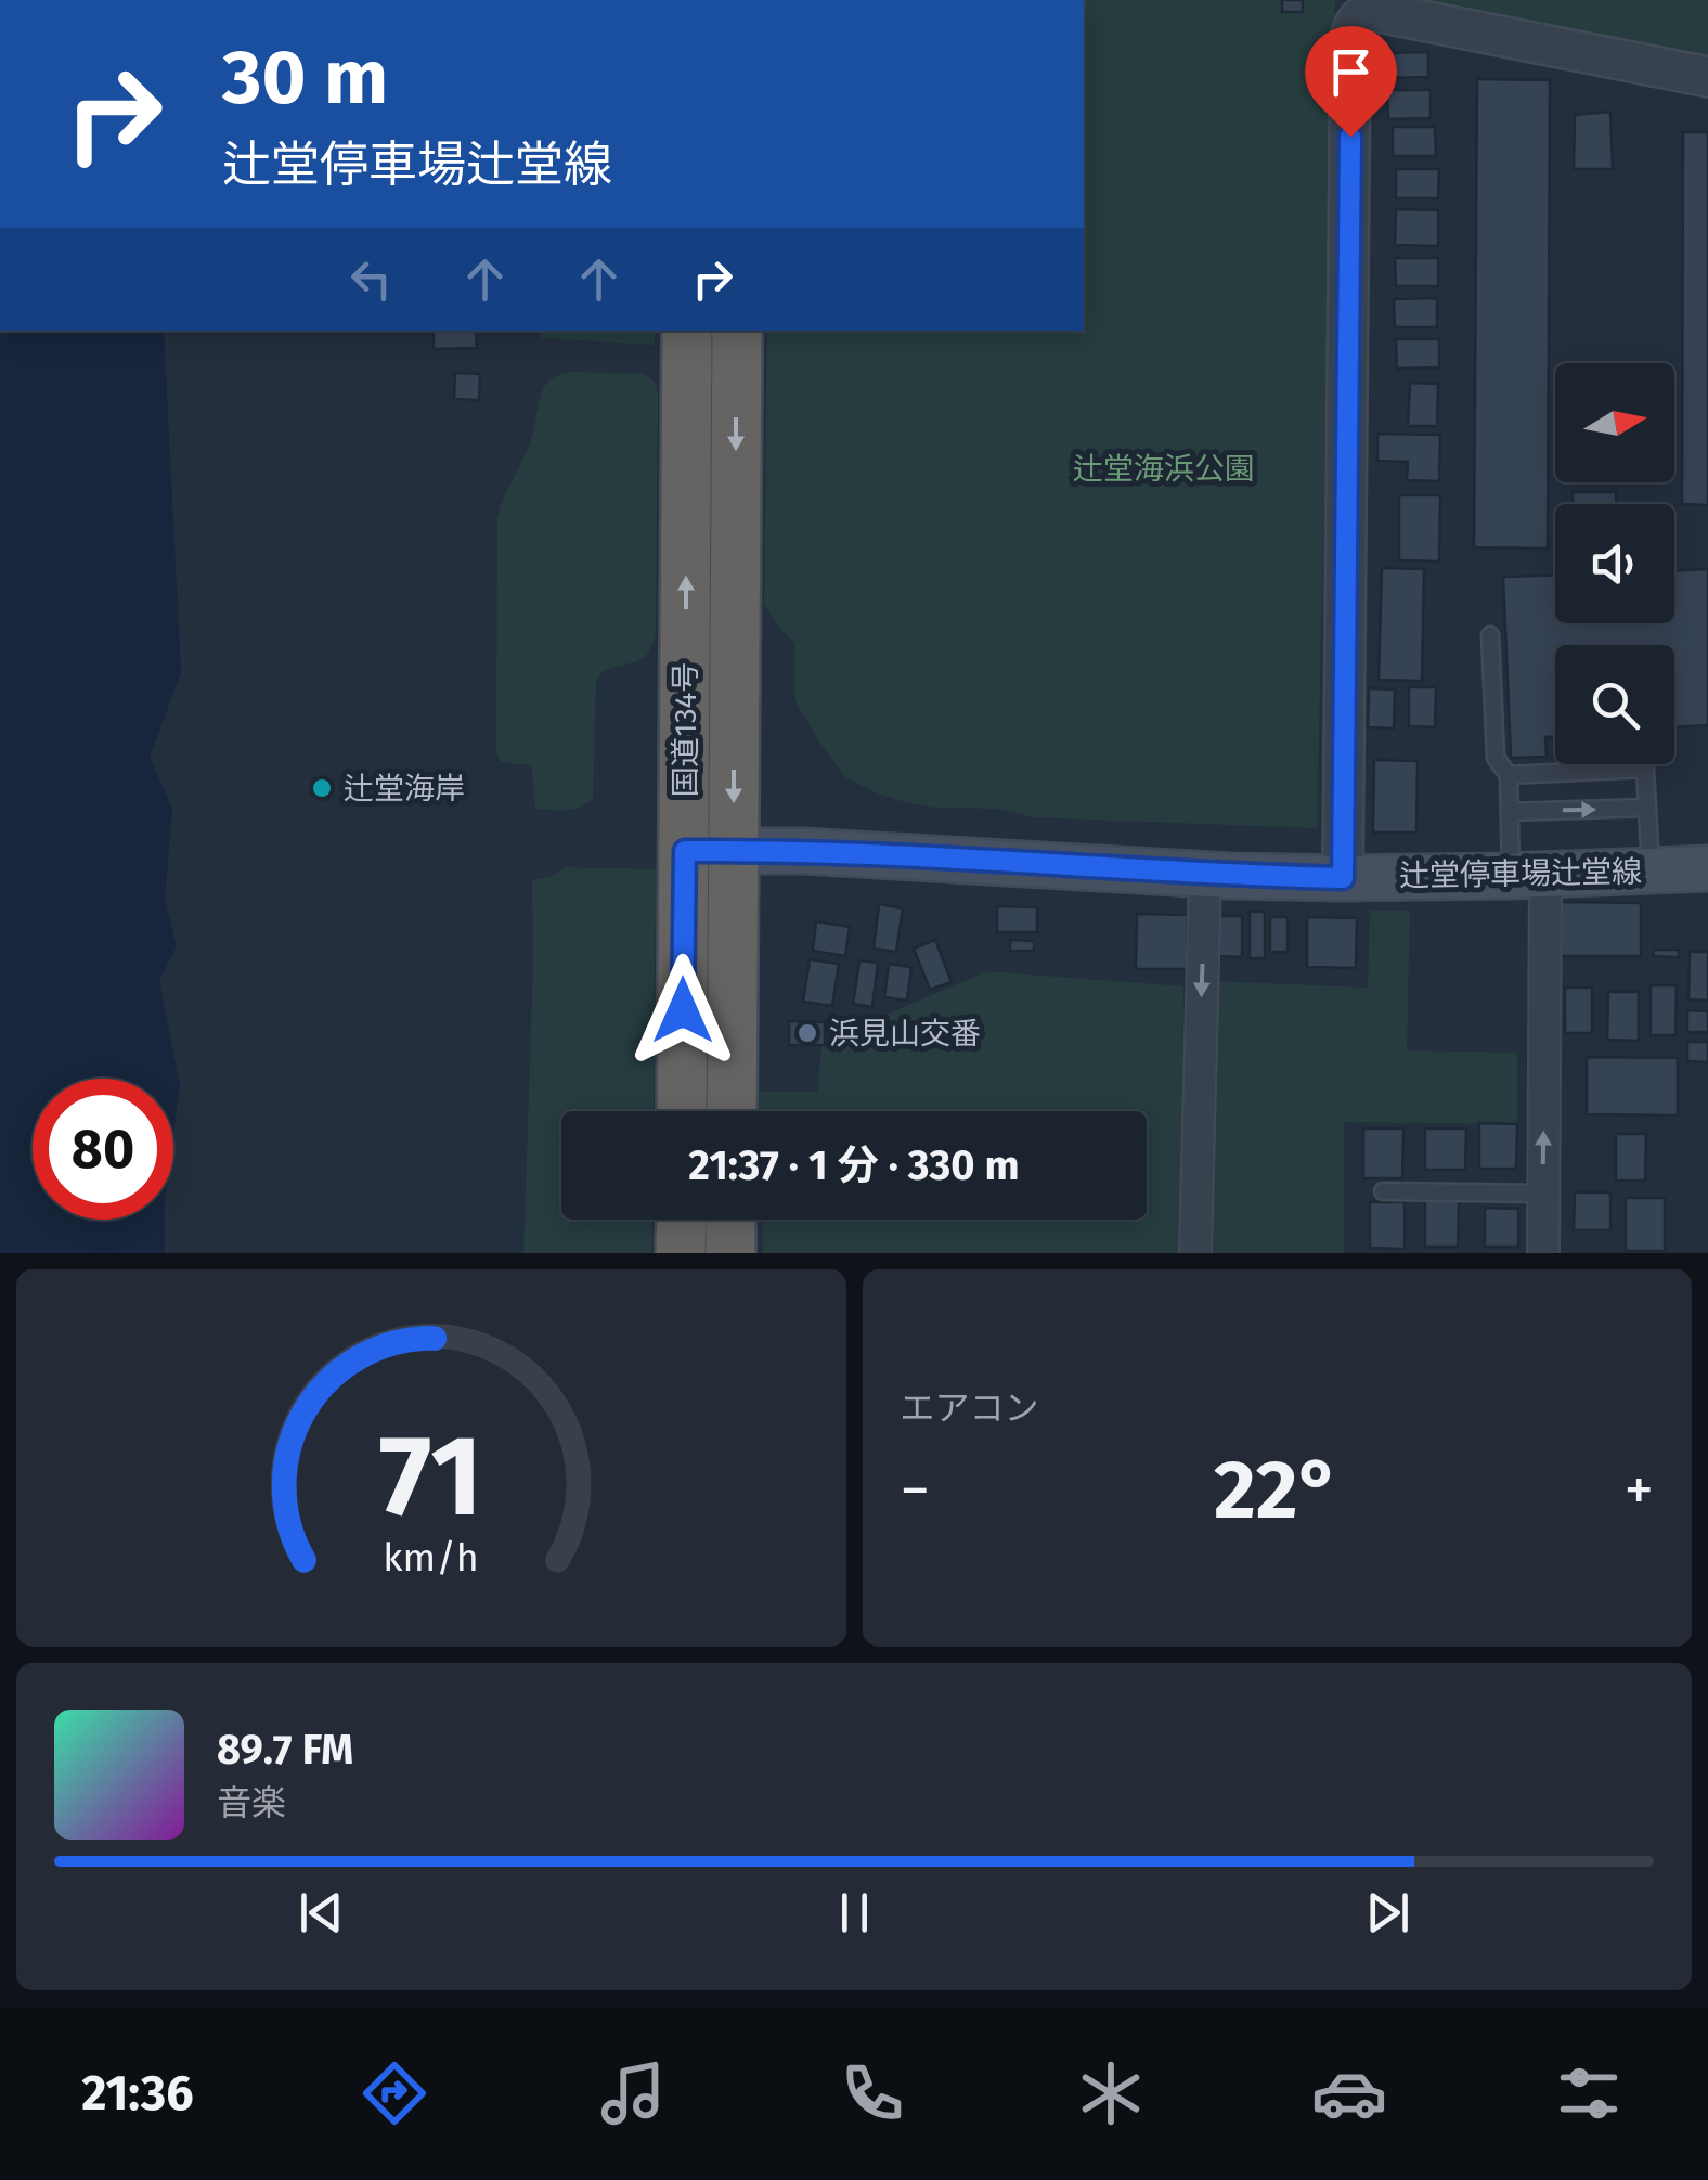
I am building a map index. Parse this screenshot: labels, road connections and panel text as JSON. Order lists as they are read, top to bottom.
{
  "streets": {
    "highway": ["国道134号"],
    "main road": ["辻堂停車場辻堂線"]
  },
  "crossings": [
    ["国道134号", "辻堂停車場辻堂線"]
  ],
  "parks": ["辻堂海浜公園"],
  "places": ["辻堂海岸", "浜見山交番"],
  "north": "right",
  "page": {
    "turn": ["30 m", "辻堂停車場辻堂線"],
    "limit": "80",
    "trip": "21:37 · 1 分 · 330 m",
    "tile": "エアコン",
    "heat": ["−", "22°", "+"],
    "song": ["89.7 FM", "音楽"],
    "tabs": "21:36",
    "gauge": ["71", "km/h"]
  }
}
